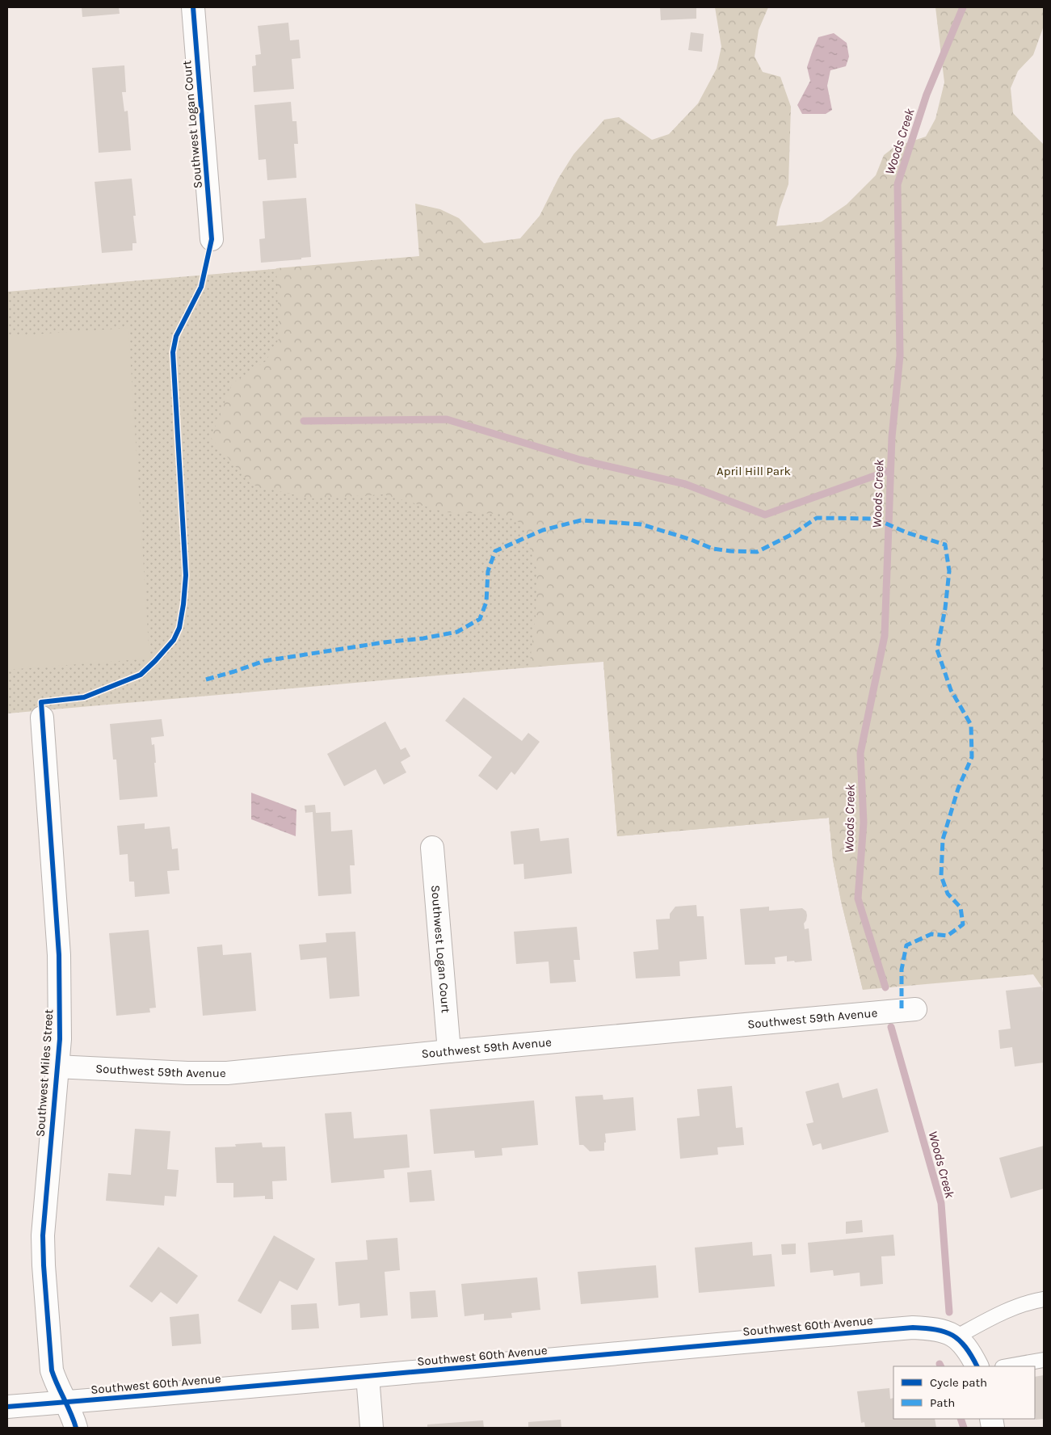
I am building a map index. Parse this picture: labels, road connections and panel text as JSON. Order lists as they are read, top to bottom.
{
  "streets": {
    "street": [
      "Southwest Logan Court",
      "Southwest 59th Avenue",
      "Southwest Miles Street",
      "Southwest 60th Avenue"
    ]
  },
  "crossings": [
    ["Southwest Logan Court", "Southwest 59th Avenue"],
    ["Southwest 59th Avenue", "Southwest Miles Street"],
    ["Southwest Miles Street", "Southwest 60th Avenue"]
  ],
  "water": ["Woods Creek"],
  "parks": ["April Hill Park"],
  "legend": ["Cycle path", "Path"]
}
